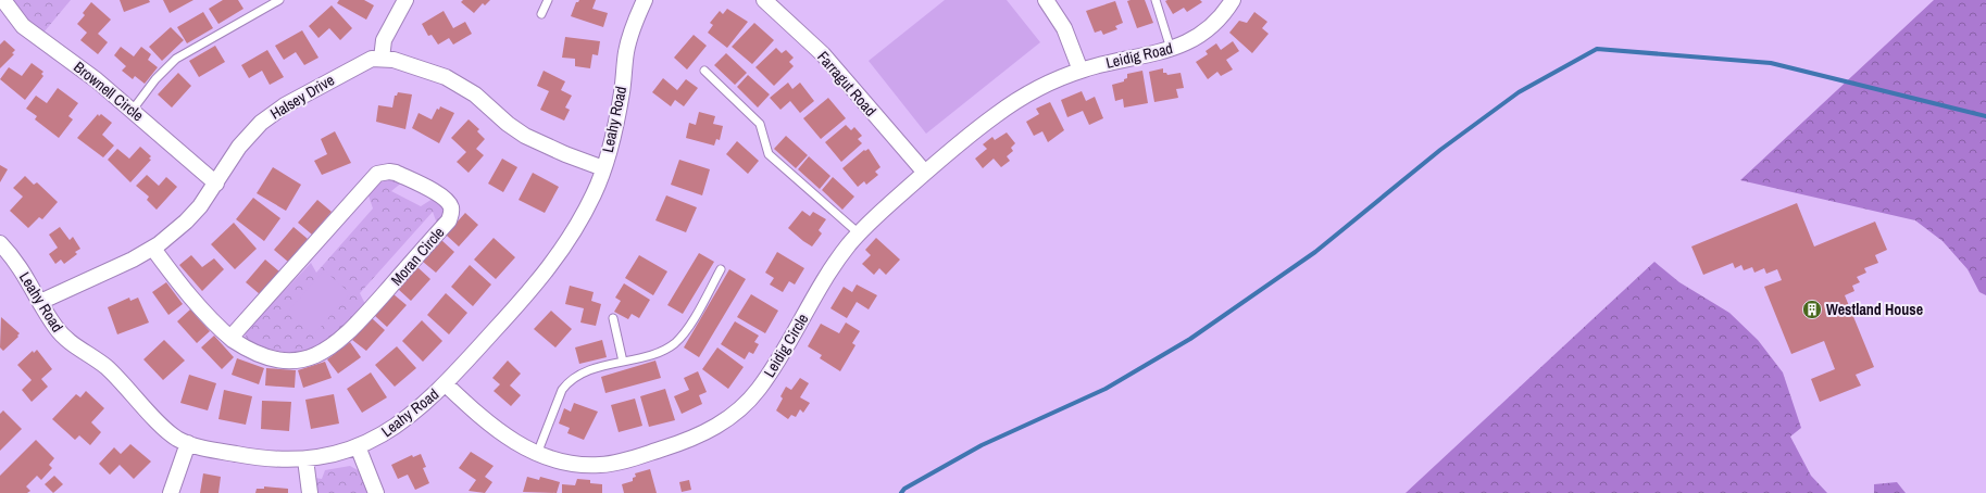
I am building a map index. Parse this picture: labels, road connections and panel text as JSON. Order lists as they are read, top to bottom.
{
  "streets": {
    "street": [
      "Leidig Road",
      "Farragut Road",
      "Brownell Circle",
      "Halsey Drive",
      "Leahy Road",
      "Moran Circle",
      "Leidig Circle"
    ]
  },
  "crossings": [
    ["Leidig Road", "Leidig Circle"],
    ["Farragut Road", "Leidig Circle"],
    ["Brownell Circle", "Halsey Drive"],
    ["Halsey Drive", "Leahy Road"],
    ["Halsey Drive", "Moran Circle"],
    ["Leahy Road", "Leidig Circle"]
  ],
  "places": {
    "building": ["Westland House"]
  }
}
